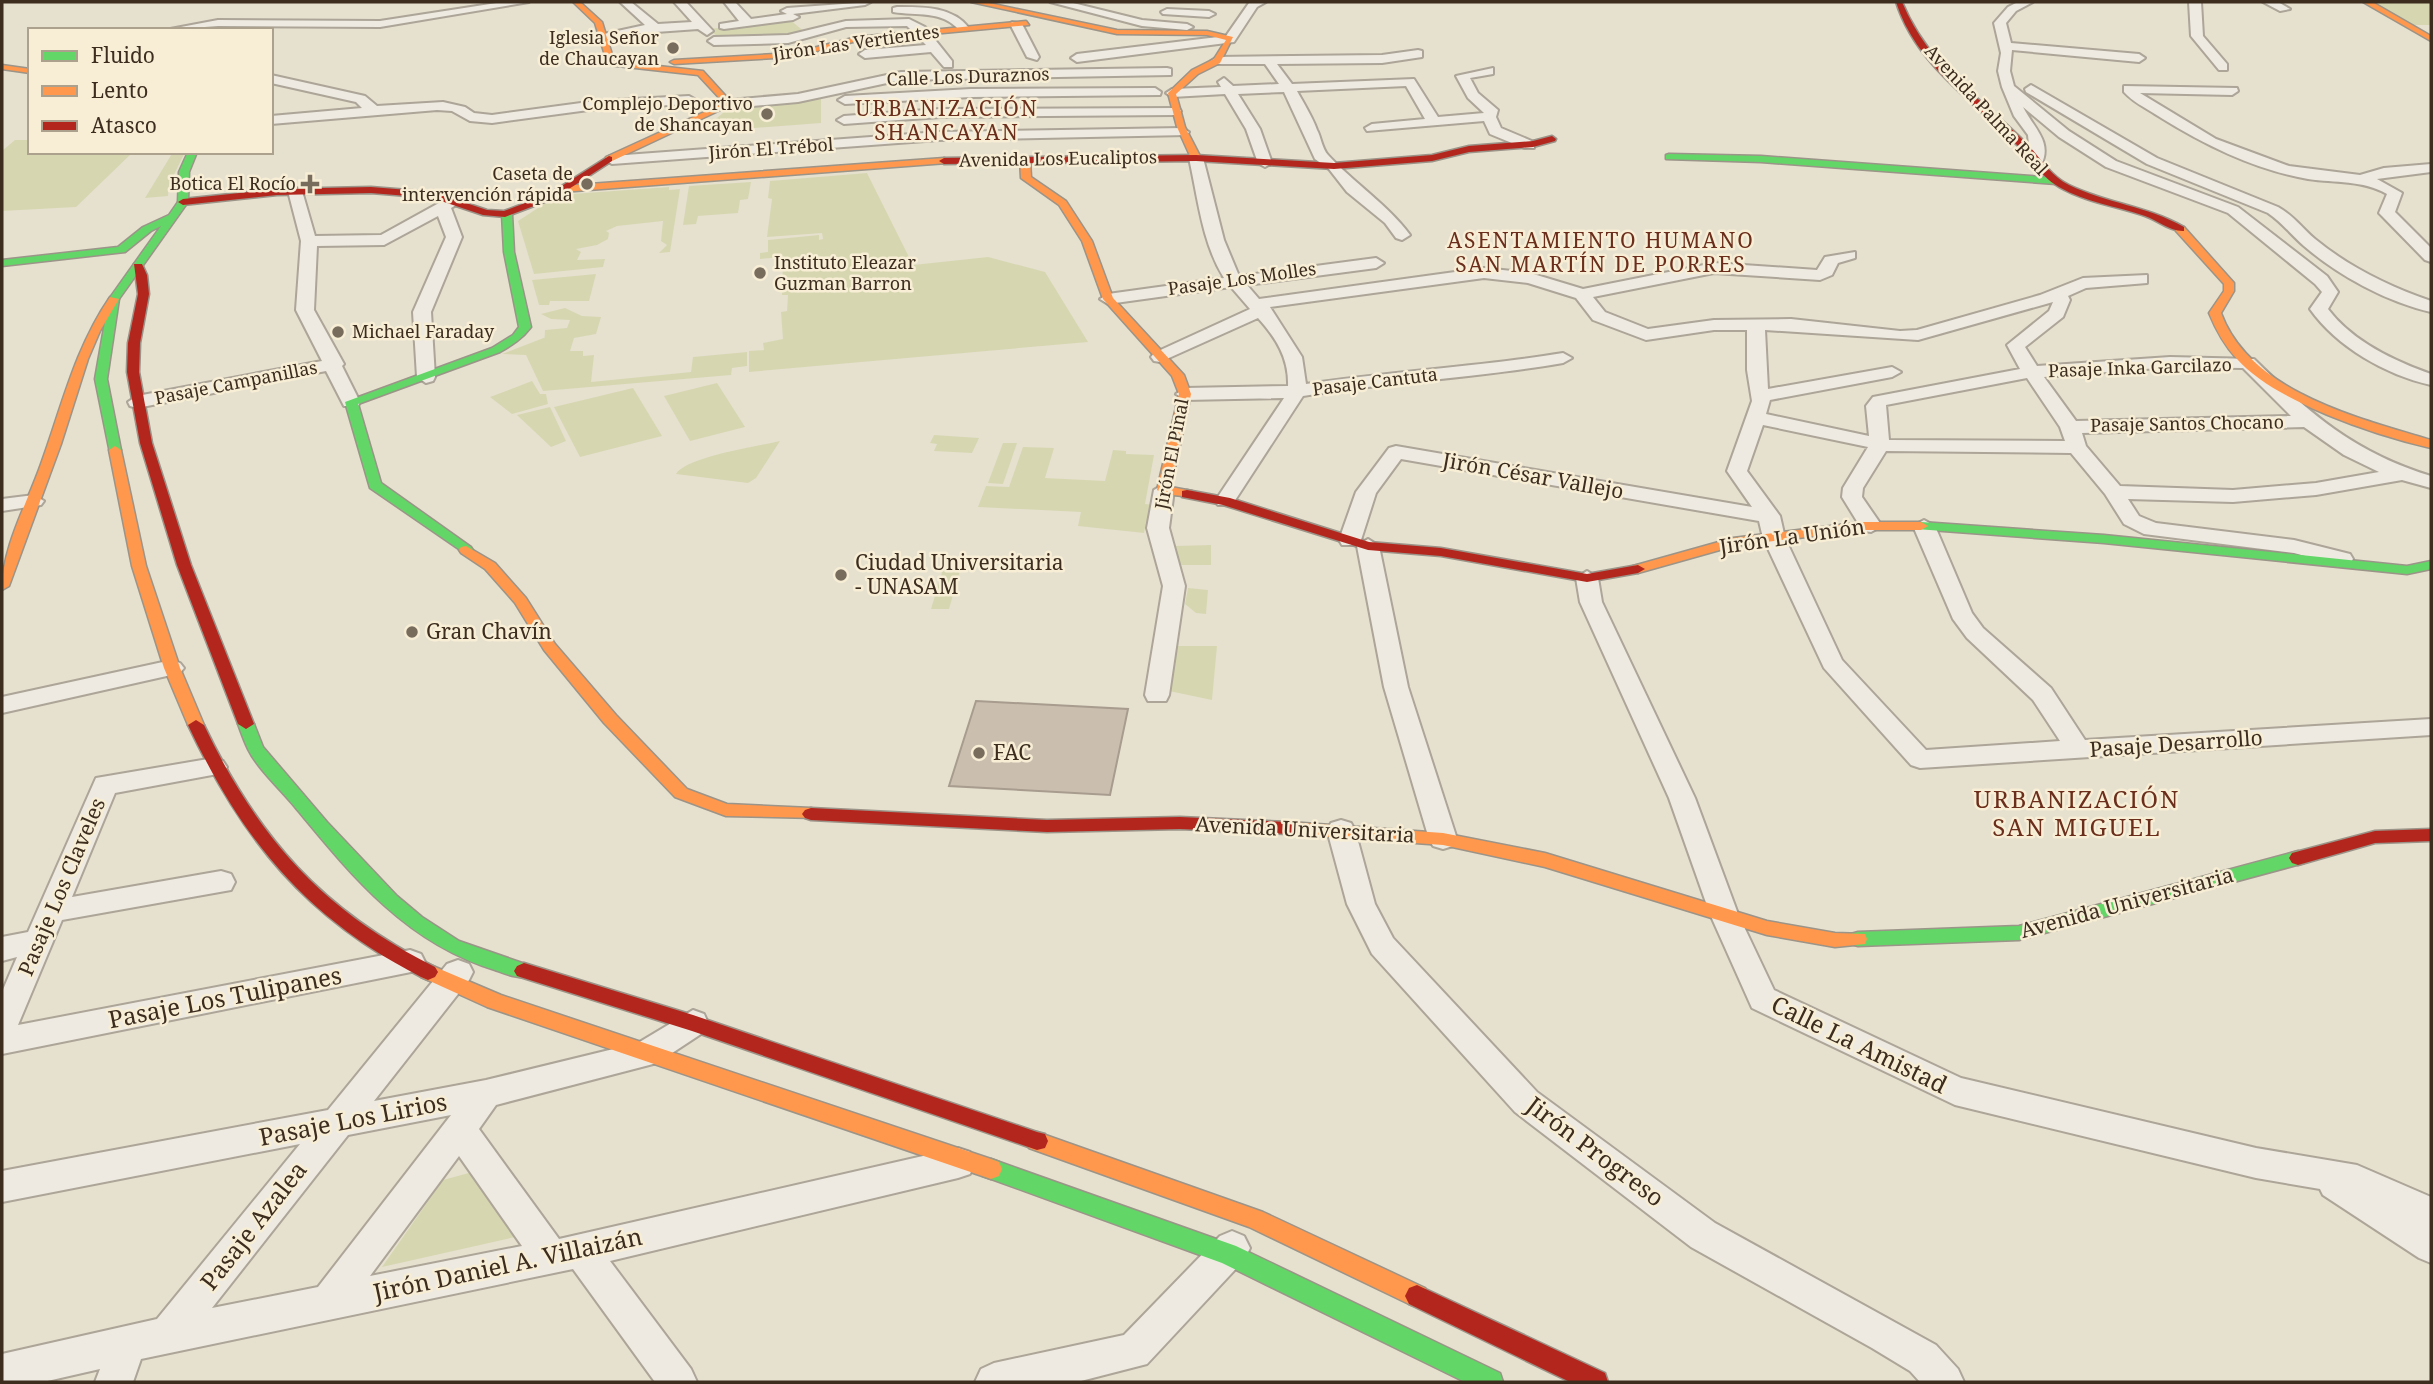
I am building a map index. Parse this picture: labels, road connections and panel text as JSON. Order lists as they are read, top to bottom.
{
  "streets": {
    "main road": [
      "Jirón Las Vertientes",
      "Avenida Palma Real",
      "Avenida Los Eucaliptos",
      "Jirón El Pinal",
      "Jirón La Unión",
      "Avenida Universitaria"
    ],
    "street": [
      "Calle Los Duraznos",
      "Jirón El Trébol",
      "Pasaje Los Molles",
      "Pasaje Inka Garcilazo",
      "Pasaje Cantuta",
      "Pasaje Campanillas",
      "Pasaje Santos Chocano",
      "Jirón César Vallejo",
      "Pasaje Desarrollo",
      "Pasaje Los Claveles",
      "Pasaje Los Tulipanes",
      "Calle La Amistad",
      "Pasaje Los Lirios",
      "Jirón Progreso",
      "Pasaje Azalea",
      "Jirón Daniel A. Villaizán"
    ]
  },
  "crossings": [
    ["Jirón Las Vertientes", "Jirón El Pinal"],
    ["Calle Los Duraznos", "Jirón El Pinal"],
    ["Avenida Palma Real", "Pasaje Inka Garcilazo"],
    ["Jirón El Trébol", "Jirón El Pinal"],
    ["Avenida Los Eucaliptos", "Jirón El Pinal"],
    ["Pasaje Los Molles", "Jirón El Pinal"],
    ["Pasaje Cantuta", "Jirón El Pinal"],
    ["Jirón El Pinal", "Jirón La Unión"],
    ["Jirón César Vallejo", "Jirón La Unión"],
    ["Jirón César Vallejo", "Pasaje Desarrollo"],
    ["Jirón César Vallejo", "Avenida Universitaria"],
    ["Jirón La Unión", "Pasaje Desarrollo"],
    ["Jirón La Unión", "Calle La Amistad"],
    ["Avenida Universitaria", "Calle La Amistad"],
    ["Avenida Universitaria", "Jirón Progreso"],
    ["Pasaje Los Lirios", "Pasaje Azalea"],
    ["Pasaje Azalea", "Jirón Daniel A. Villaizán"]
  ],
  "districts": ["URBANIZACIÓN SHANCAYAN", "ASENTAMIENTO HUMANO SAN MARTÍN DE PORRES", "URBANIZACIÓN SAN MIGUEL"],
  "places": {
    "other": [
      "Iglesia Señor de Chaucayan",
      "Complejo Deportivo de Shancayan",
      "Caseta de intervención rápida",
      "Instituto Eleazar Guzman Barron",
      "Michael Faraday",
      "Ciudad Universitaria - UNASAM",
      "Gran Chavín",
      "FAC"
    ],
    "health": ["Botica El Rocío"]
  },
  "legend": ["Fluido", "Lento", "Atasco"]
}
